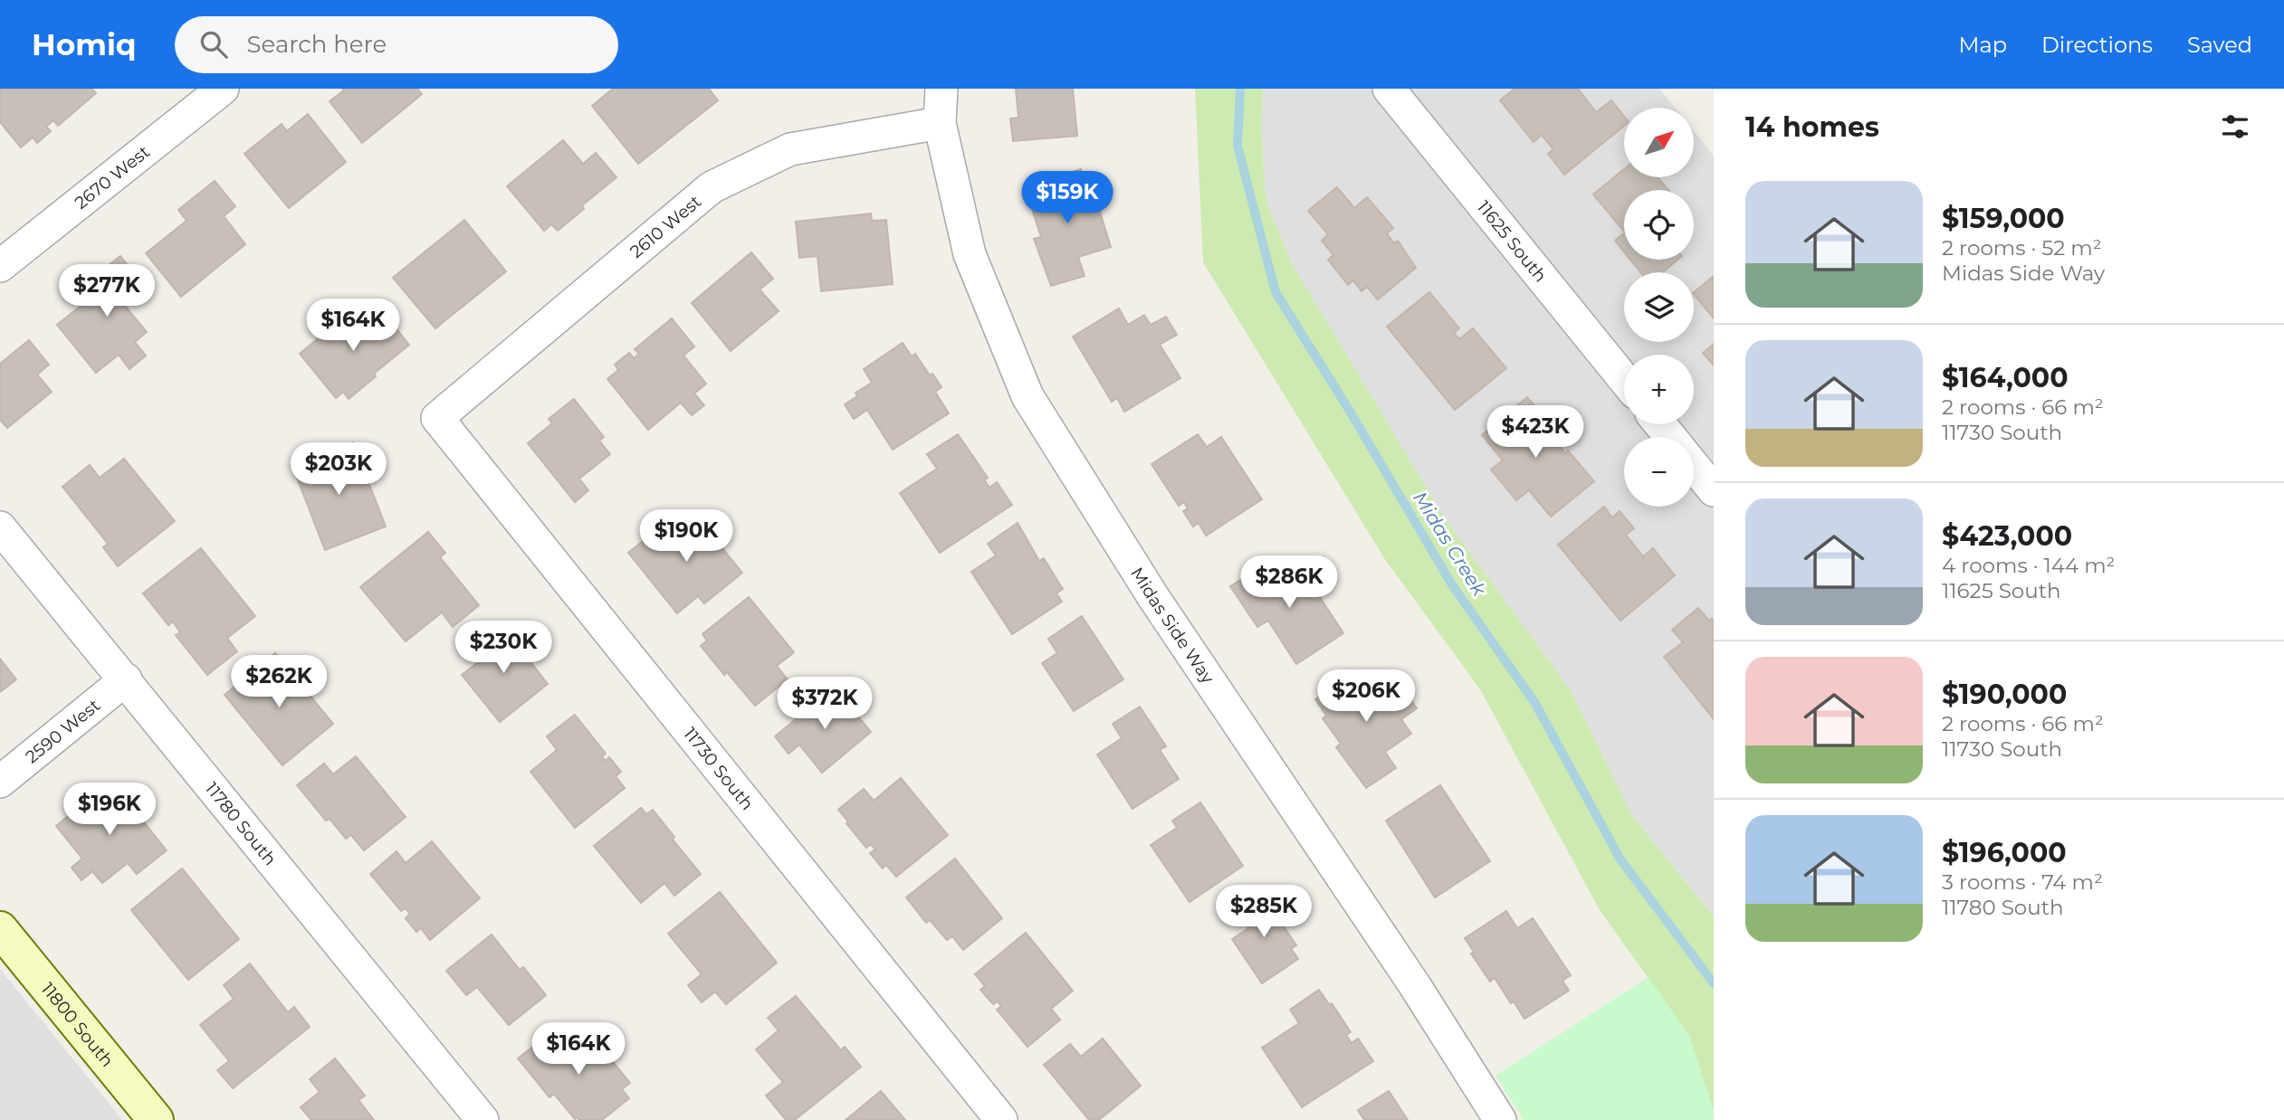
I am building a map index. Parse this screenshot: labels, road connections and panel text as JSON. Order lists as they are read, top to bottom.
{
  "streets": {
    "main road": ["11800 South"],
    "street": [
      "2670 West",
      "2610 West",
      "11625 South",
      "Midas Side Way",
      "2590 West",
      "11730 South",
      "11780 South"
    ]
  },
  "crossings": [
    ["2610 West", "Midas Side Way"],
    ["2610 West", "11730 South"],
    ["2590 West", "11780 South"]
  ],
  "water": ["Midas Creek"],
  "north": "top right",
  "page": {
    "header": "Homiq",
    "search": "Search here",
    "nav": ["Map", "Directions", "Saved"],
    "heading": "14 homes",
    "map_buttons": ["+", "−"],
    "list": [
      {
        "name": "$159,000",
        "note": "2 rooms · 52 m² · Midas Side Way"
      },
      {
        "name": "$164,000",
        "note": "2 rooms · 66 m² · 11730 South"
      },
      {
        "name": "$423,000",
        "note": "4 rooms · 144 m² · 11625 South"
      },
      {
        "name": "$190,000",
        "note": "2 rooms · 66 m² · 11730 South"
      },
      {
        "name": "$196,000",
        "note": "3 rooms · 74 m² · 11780 South"
      }
    ],
    "price": [
      "$159K",
      "$277K",
      "$164K",
      "$423K",
      "$203K",
      "$190K",
      "$286K",
      "$230K",
      "$262K",
      "$206K",
      "$372K",
      "$196K",
      "$285K",
      "$164K"
    ]
  }
}
